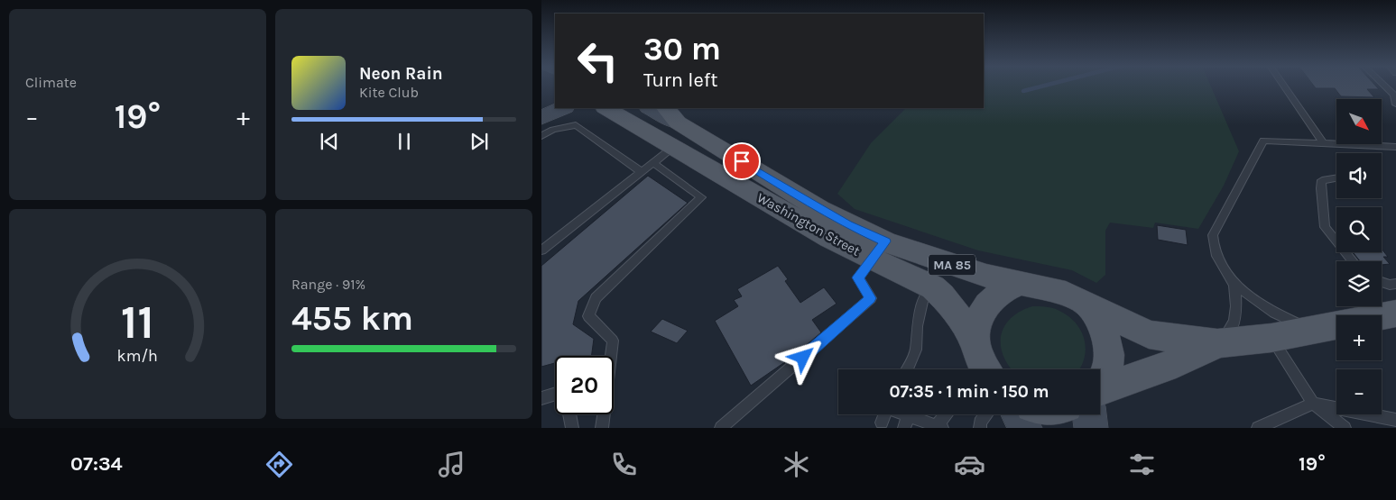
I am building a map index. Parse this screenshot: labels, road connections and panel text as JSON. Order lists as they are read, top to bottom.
{
  "streets": {
    "main road": ["Washington Street", "MA 85"]
  },
  "north": "bottom right",
  "page": {
    "tile": [
      "Climate",
      ["Range · 91%", "455 km"]
    ],
    "turn": ["30 m", "Turn left"],
    "song": ["Neon Rain", "Kite Club"],
    "heat": ["−", "19°", "+"],
    "map_buttons": ["+", "−"],
    "limit": "20",
    "trip": "07:35 · 1 min · 150 m",
    "tabs": ["07:34", "19°"],
    "gauge": ["11", "km/h"]
  }
}
